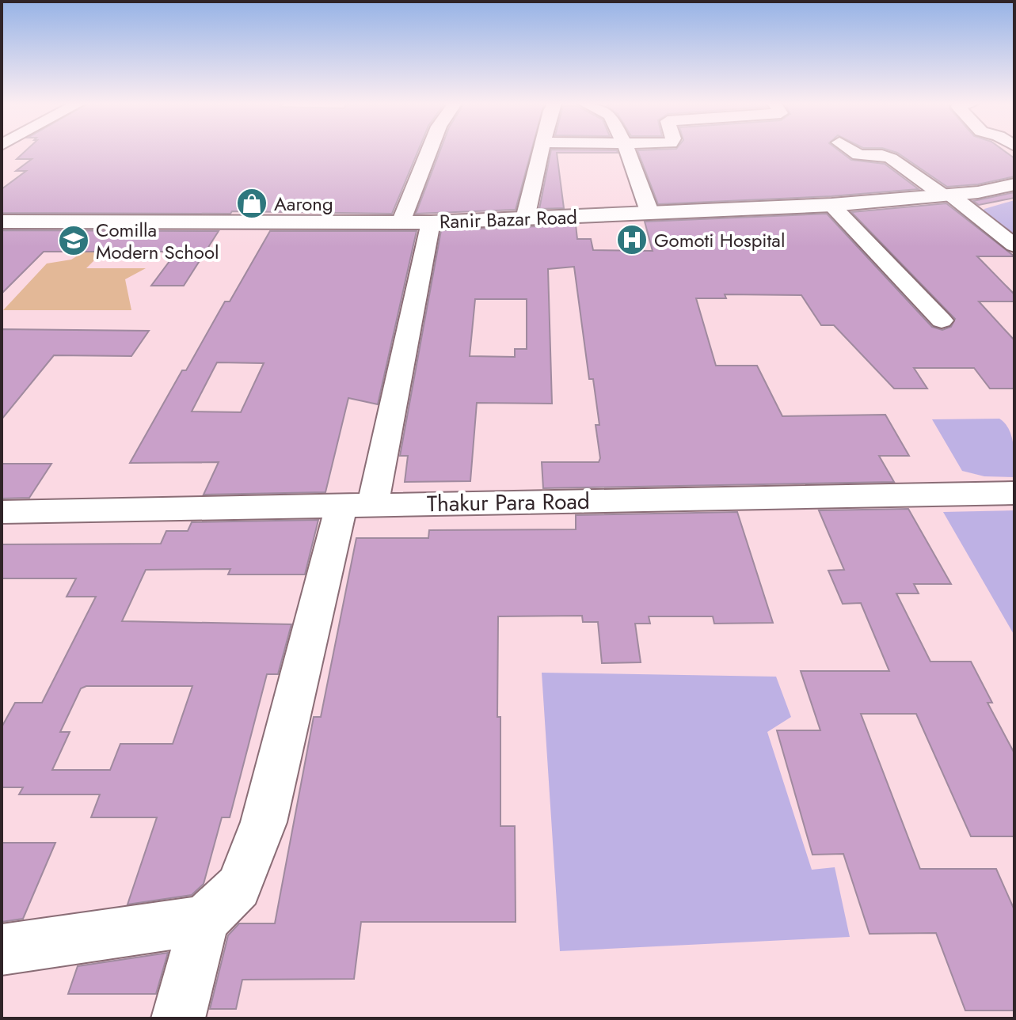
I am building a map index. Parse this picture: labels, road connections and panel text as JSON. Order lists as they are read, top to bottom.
{
  "streets": {
    "main road": ["Ranir Bazar Road"],
    "street": ["Thakur Para Road"]
  },
  "places": {
    "shop": ["Aarong"],
    "hospital": ["Gomoti Hospital"],
    "school or university": ["Comilla Modern School"]
  }
}
